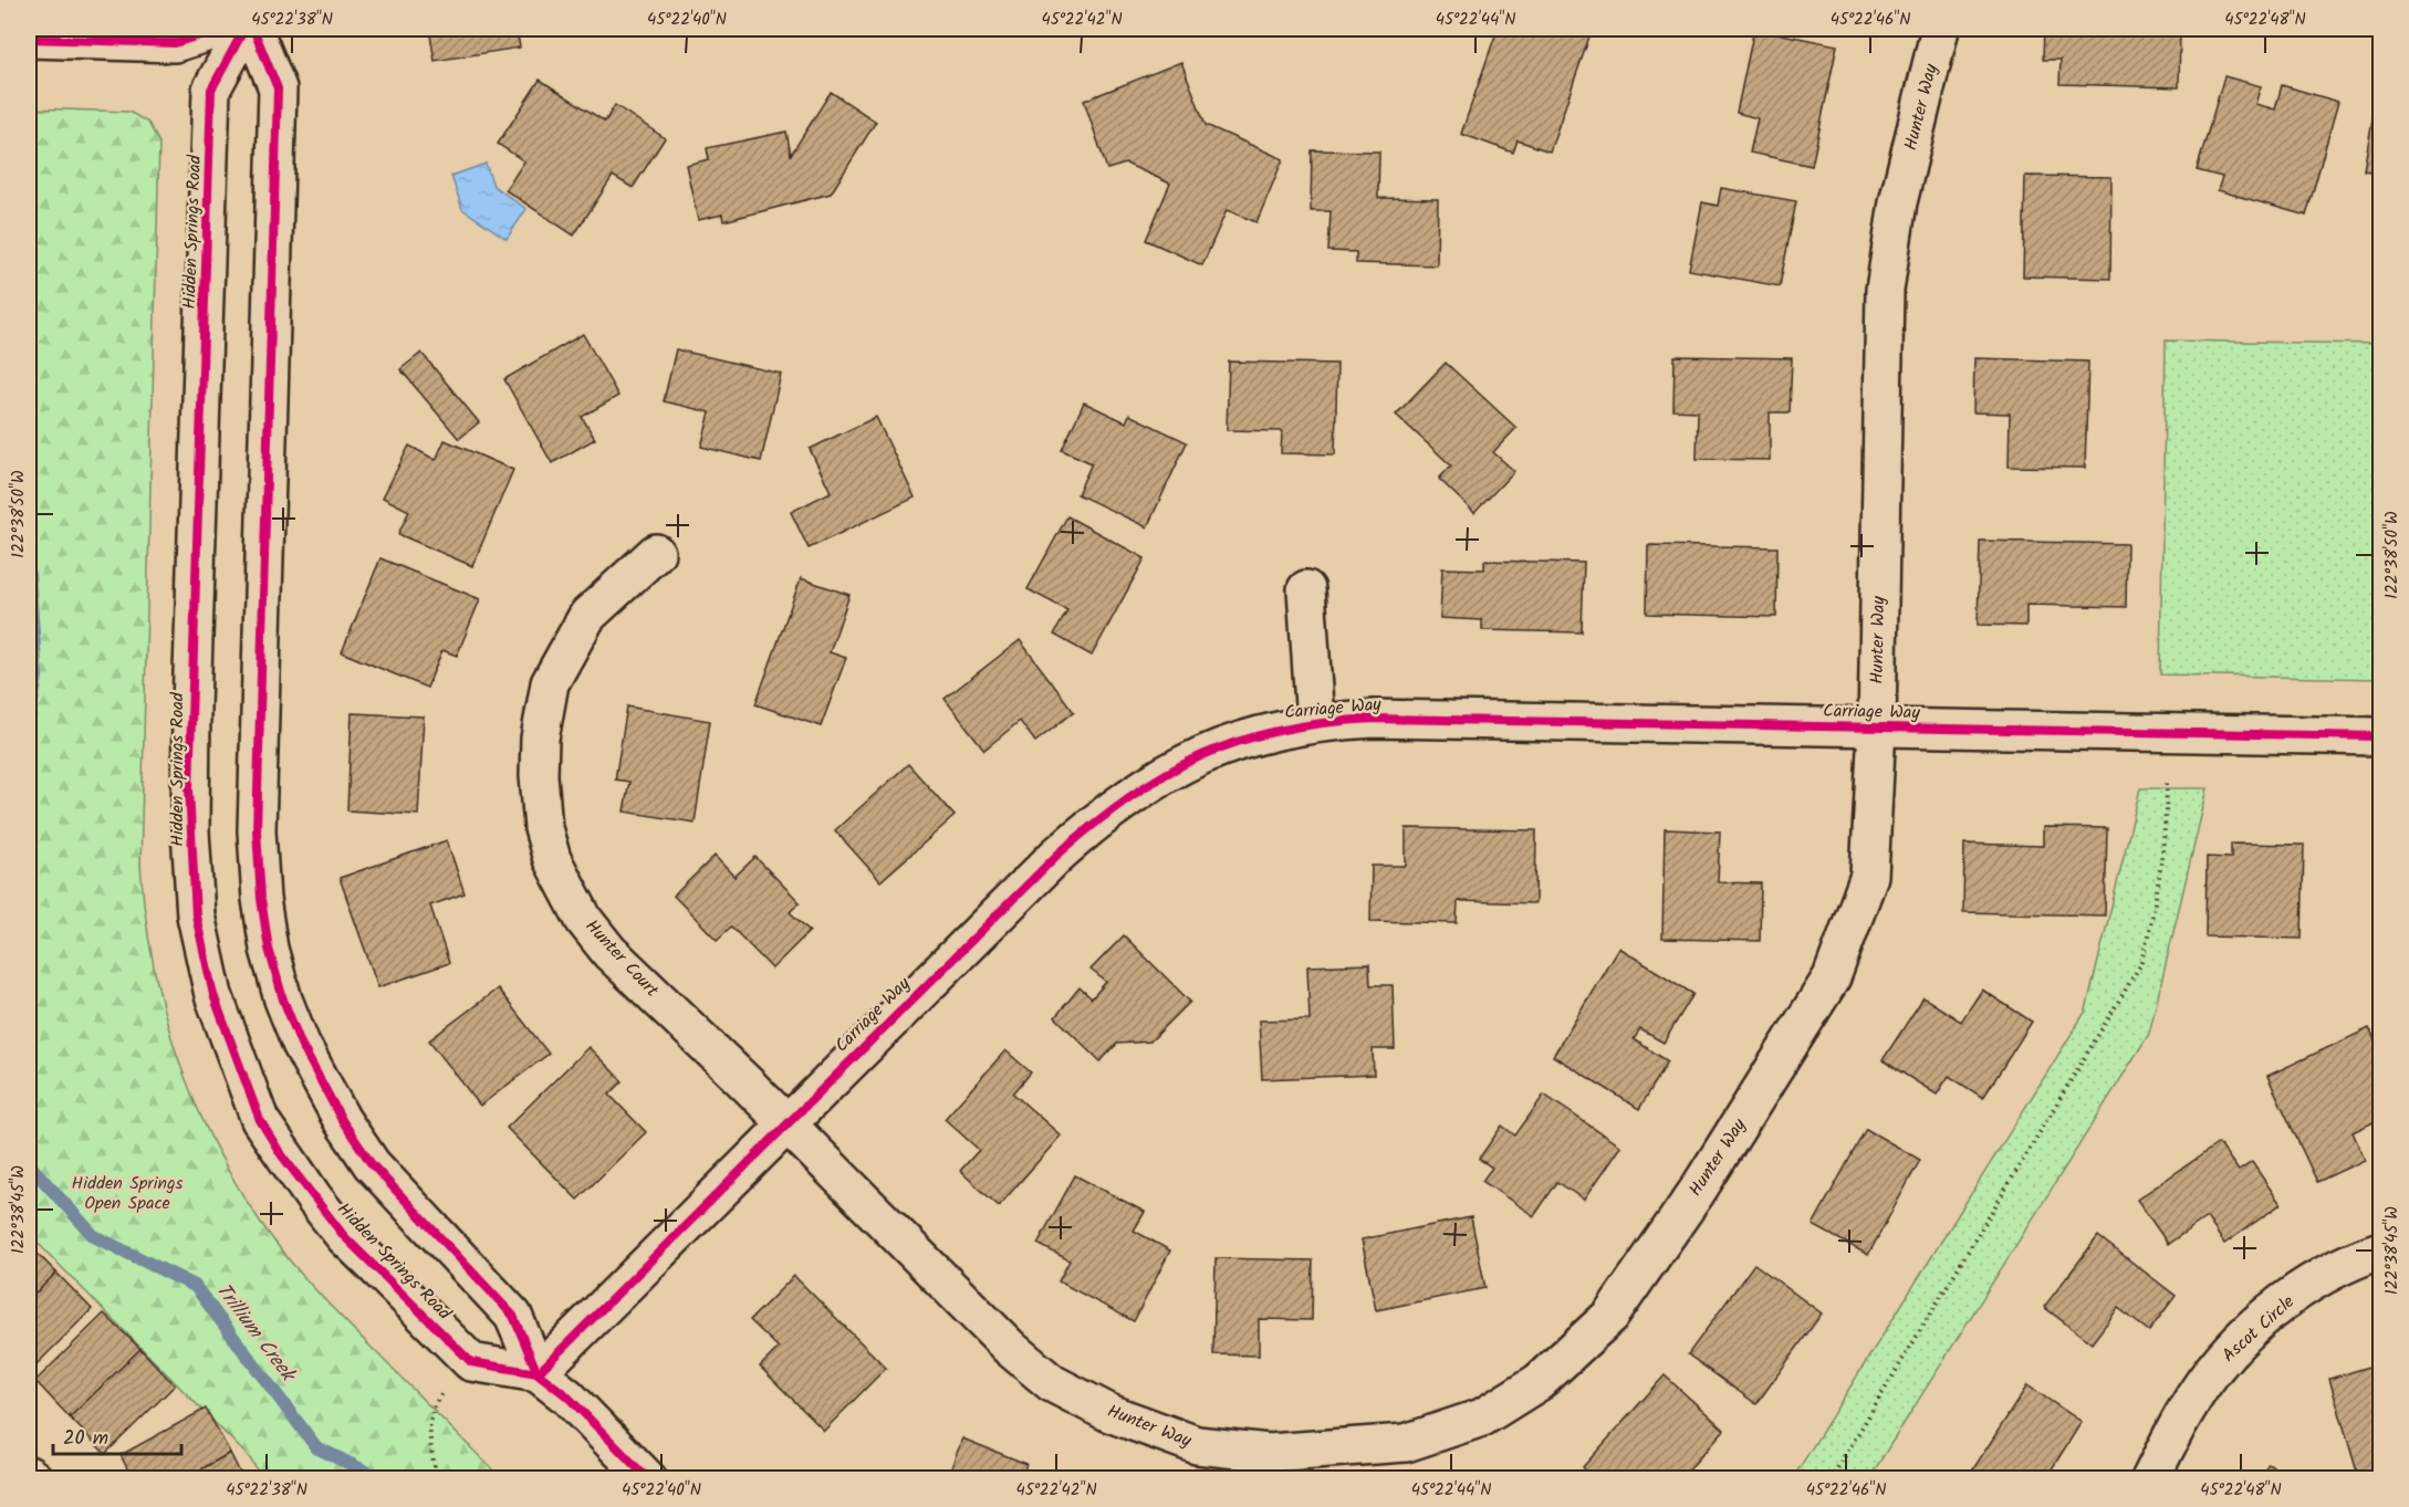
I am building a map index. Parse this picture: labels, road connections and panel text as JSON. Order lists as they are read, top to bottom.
{
  "streets": {
    "street": [
      "Hunter Way",
      "Hidden Springs Road",
      "Carriage Way",
      "Hunter Court",
      "Ascot Circle"
    ]
  },
  "crossings": [
    ["Hunter Way", "Carriage Way"],
    ["Hunter Way", "Hunter Court"],
    ["Hidden Springs Road", "Carriage Way"],
    ["Carriage Way", "Hunter Court"]
  ],
  "water": ["Trillium Creek"],
  "parks": ["Hidden Springs Open Space"],
  "scale_bar": "20 m",
  "coordinates": [
    "45°22'38\"N",
    "45°22'40\"N",
    "45°22'42\"N",
    "45°22'44\"N",
    "45°22'46\"N",
    "45°22'48\"N",
    "122°38'50\"W",
    "122°38'45\"W"
  ]
}
